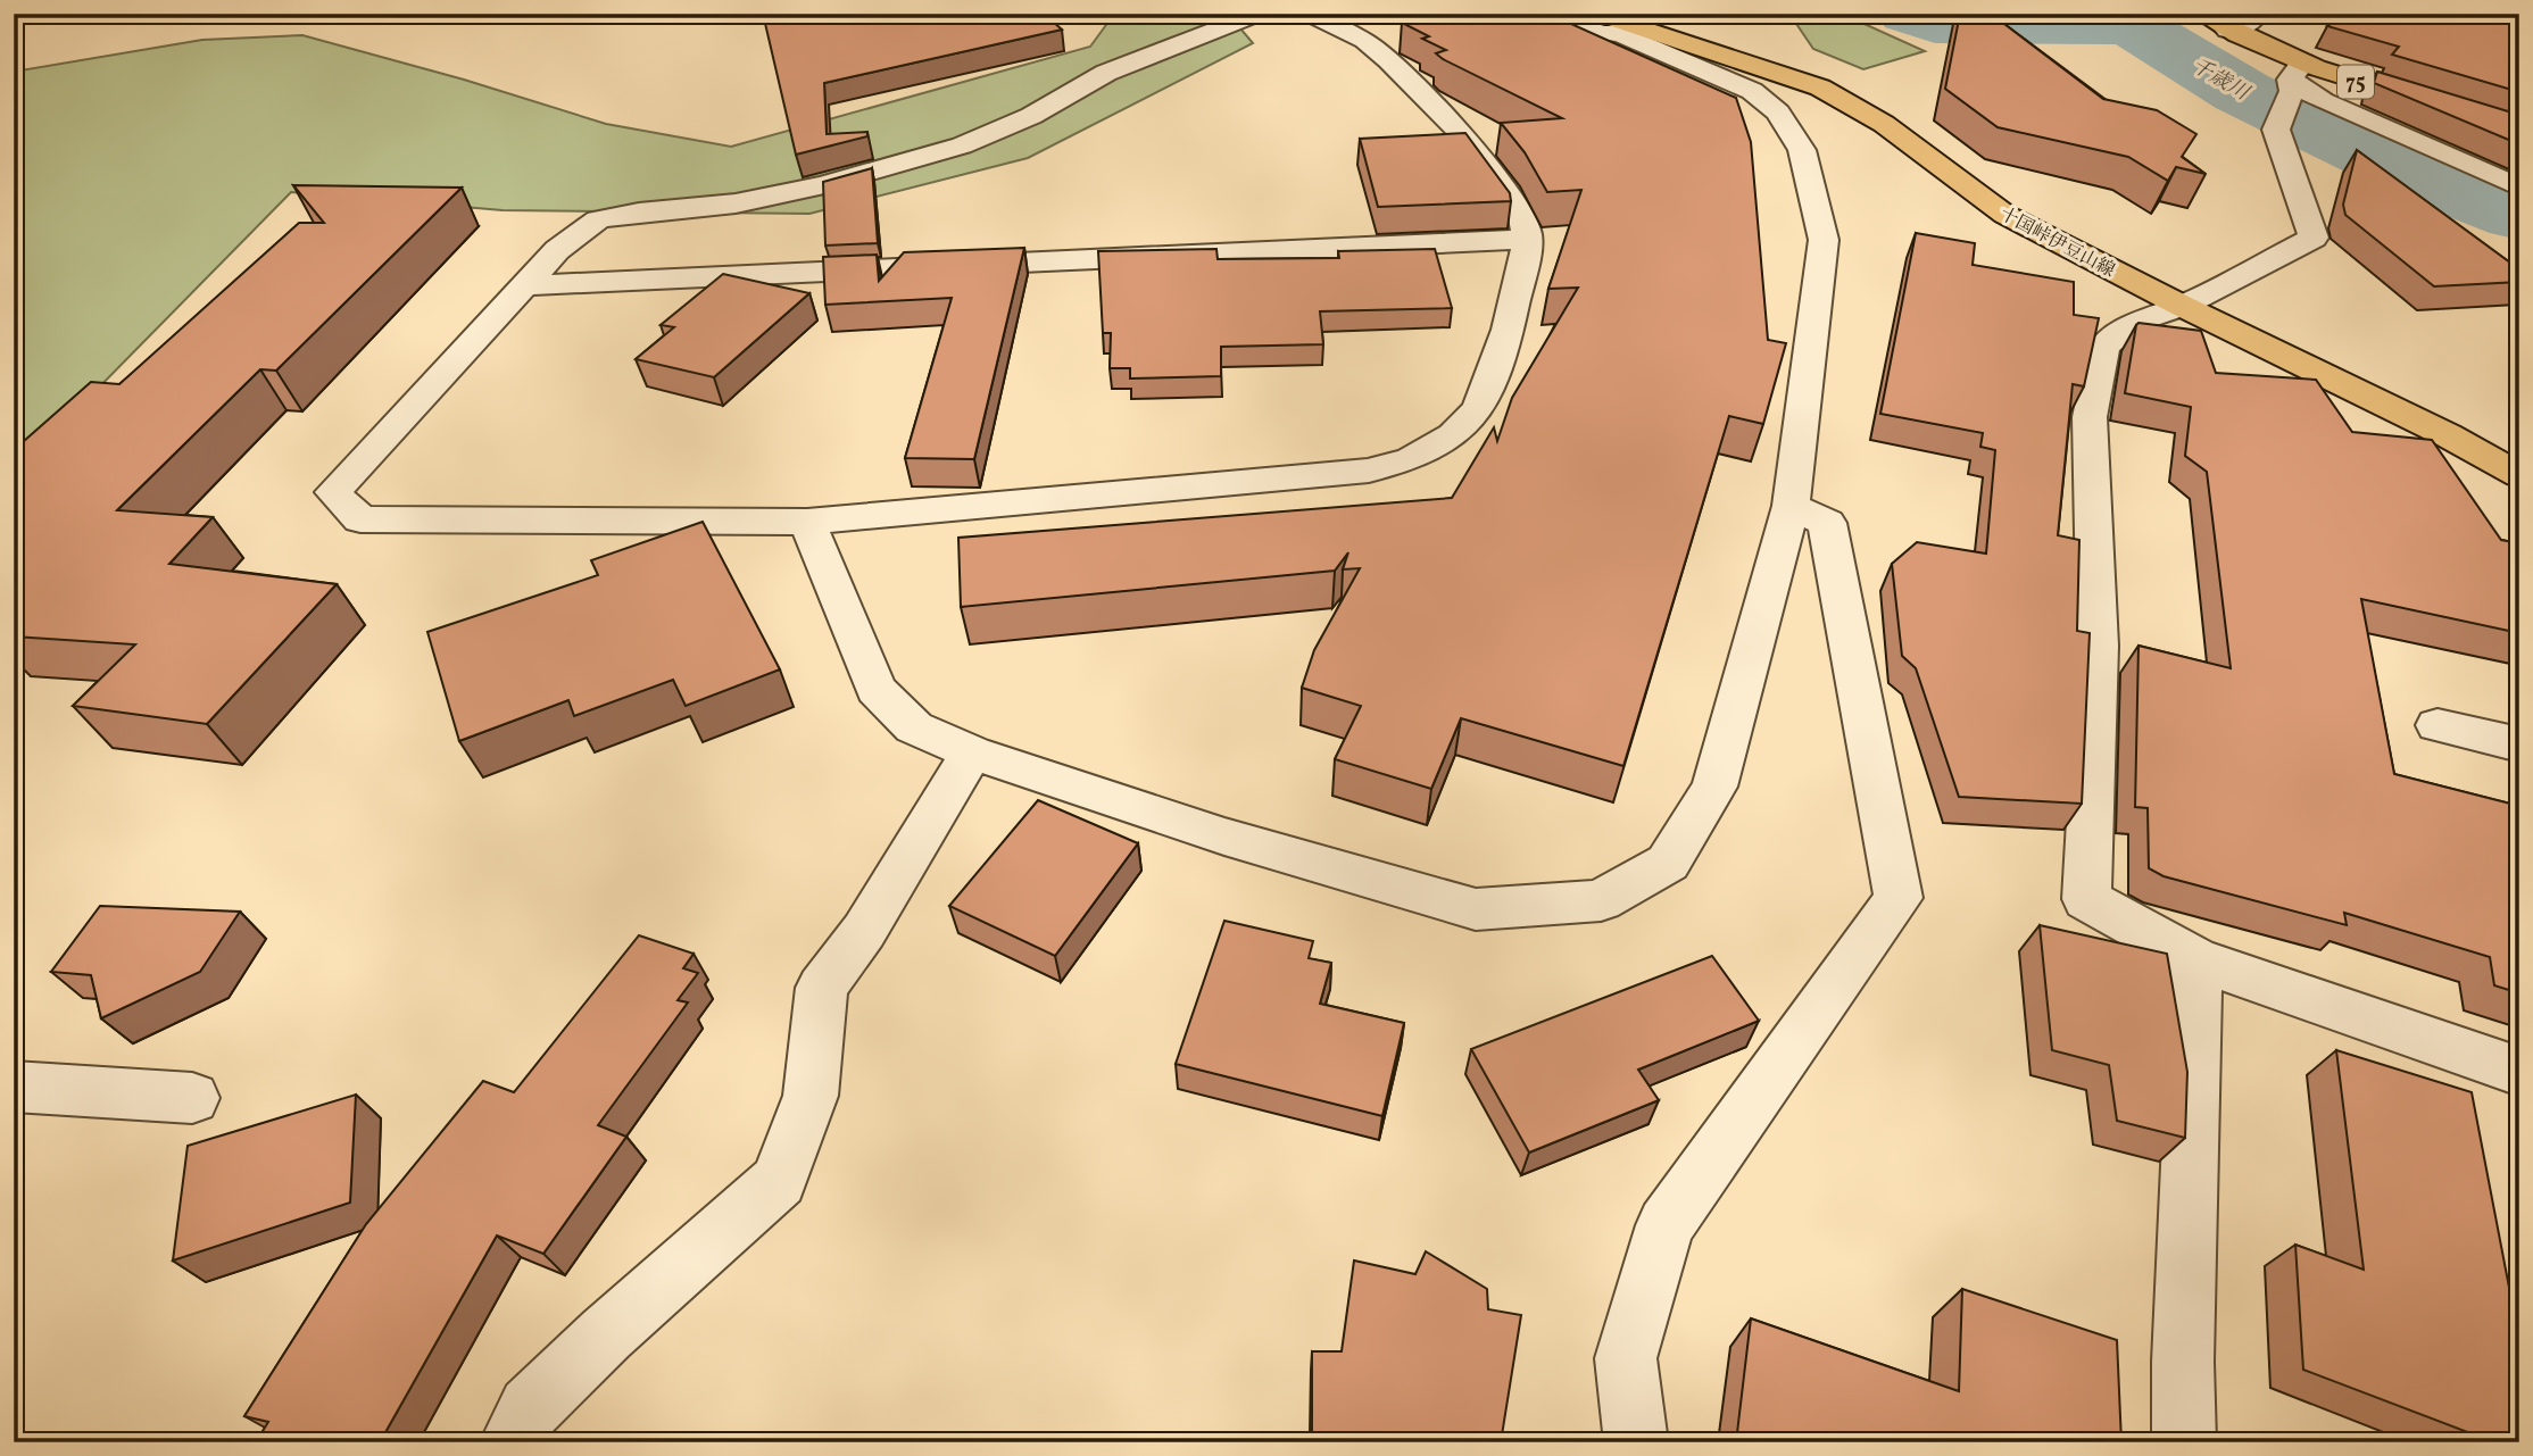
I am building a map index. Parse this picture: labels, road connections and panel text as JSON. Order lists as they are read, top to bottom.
{
  "streets": {
    "main road": ["75", "十国峠伊豆山線"]
  },
  "water": ["千歳川"]
}
